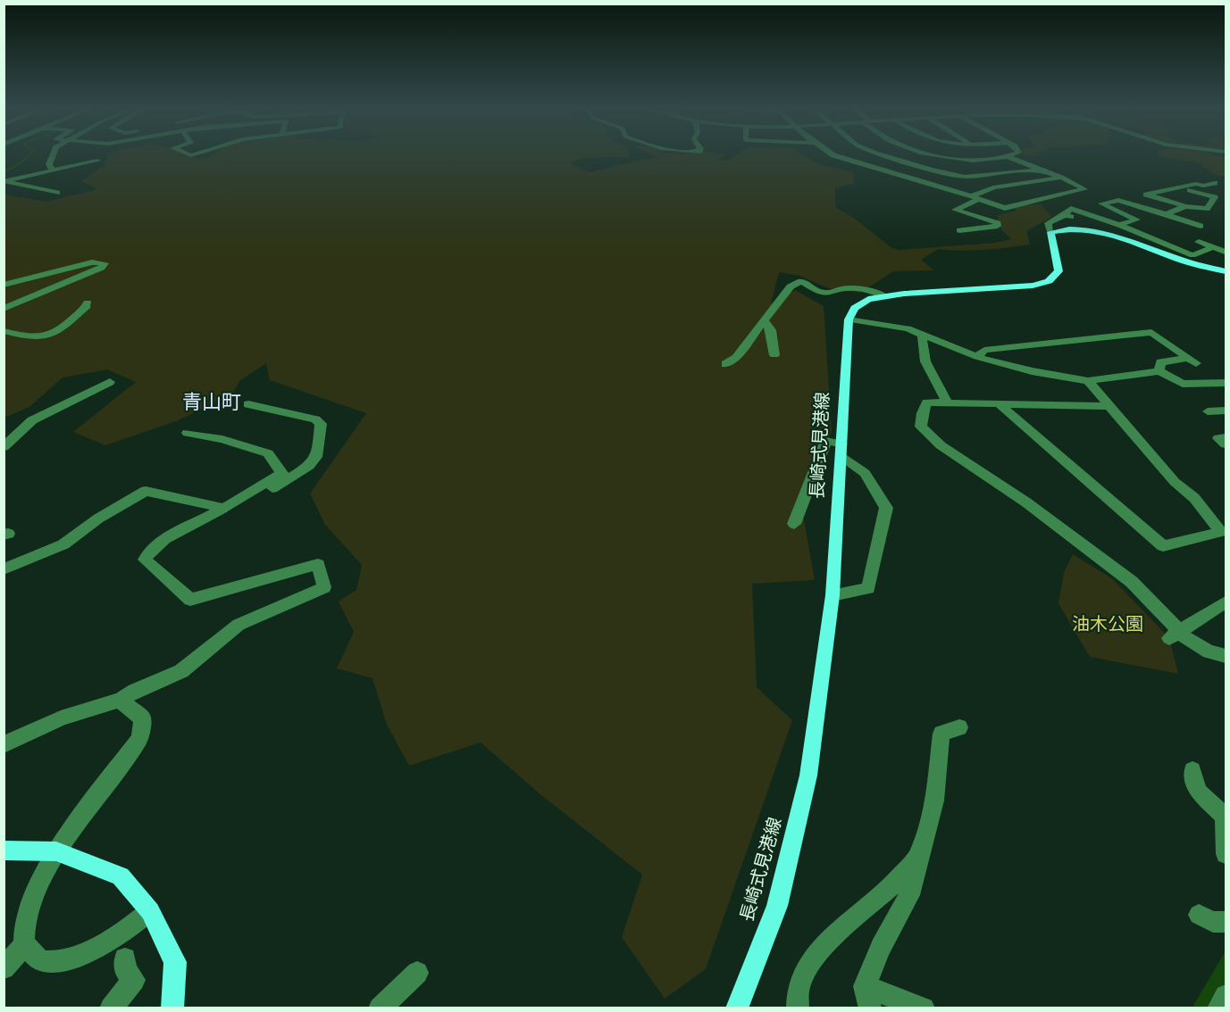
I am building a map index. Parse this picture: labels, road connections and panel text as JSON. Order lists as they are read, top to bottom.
{
  "streets": {
    "main road": ["長崎式見港線"]
  },
  "districts": ["青山町"],
  "parks": ["油木公園"]
}
